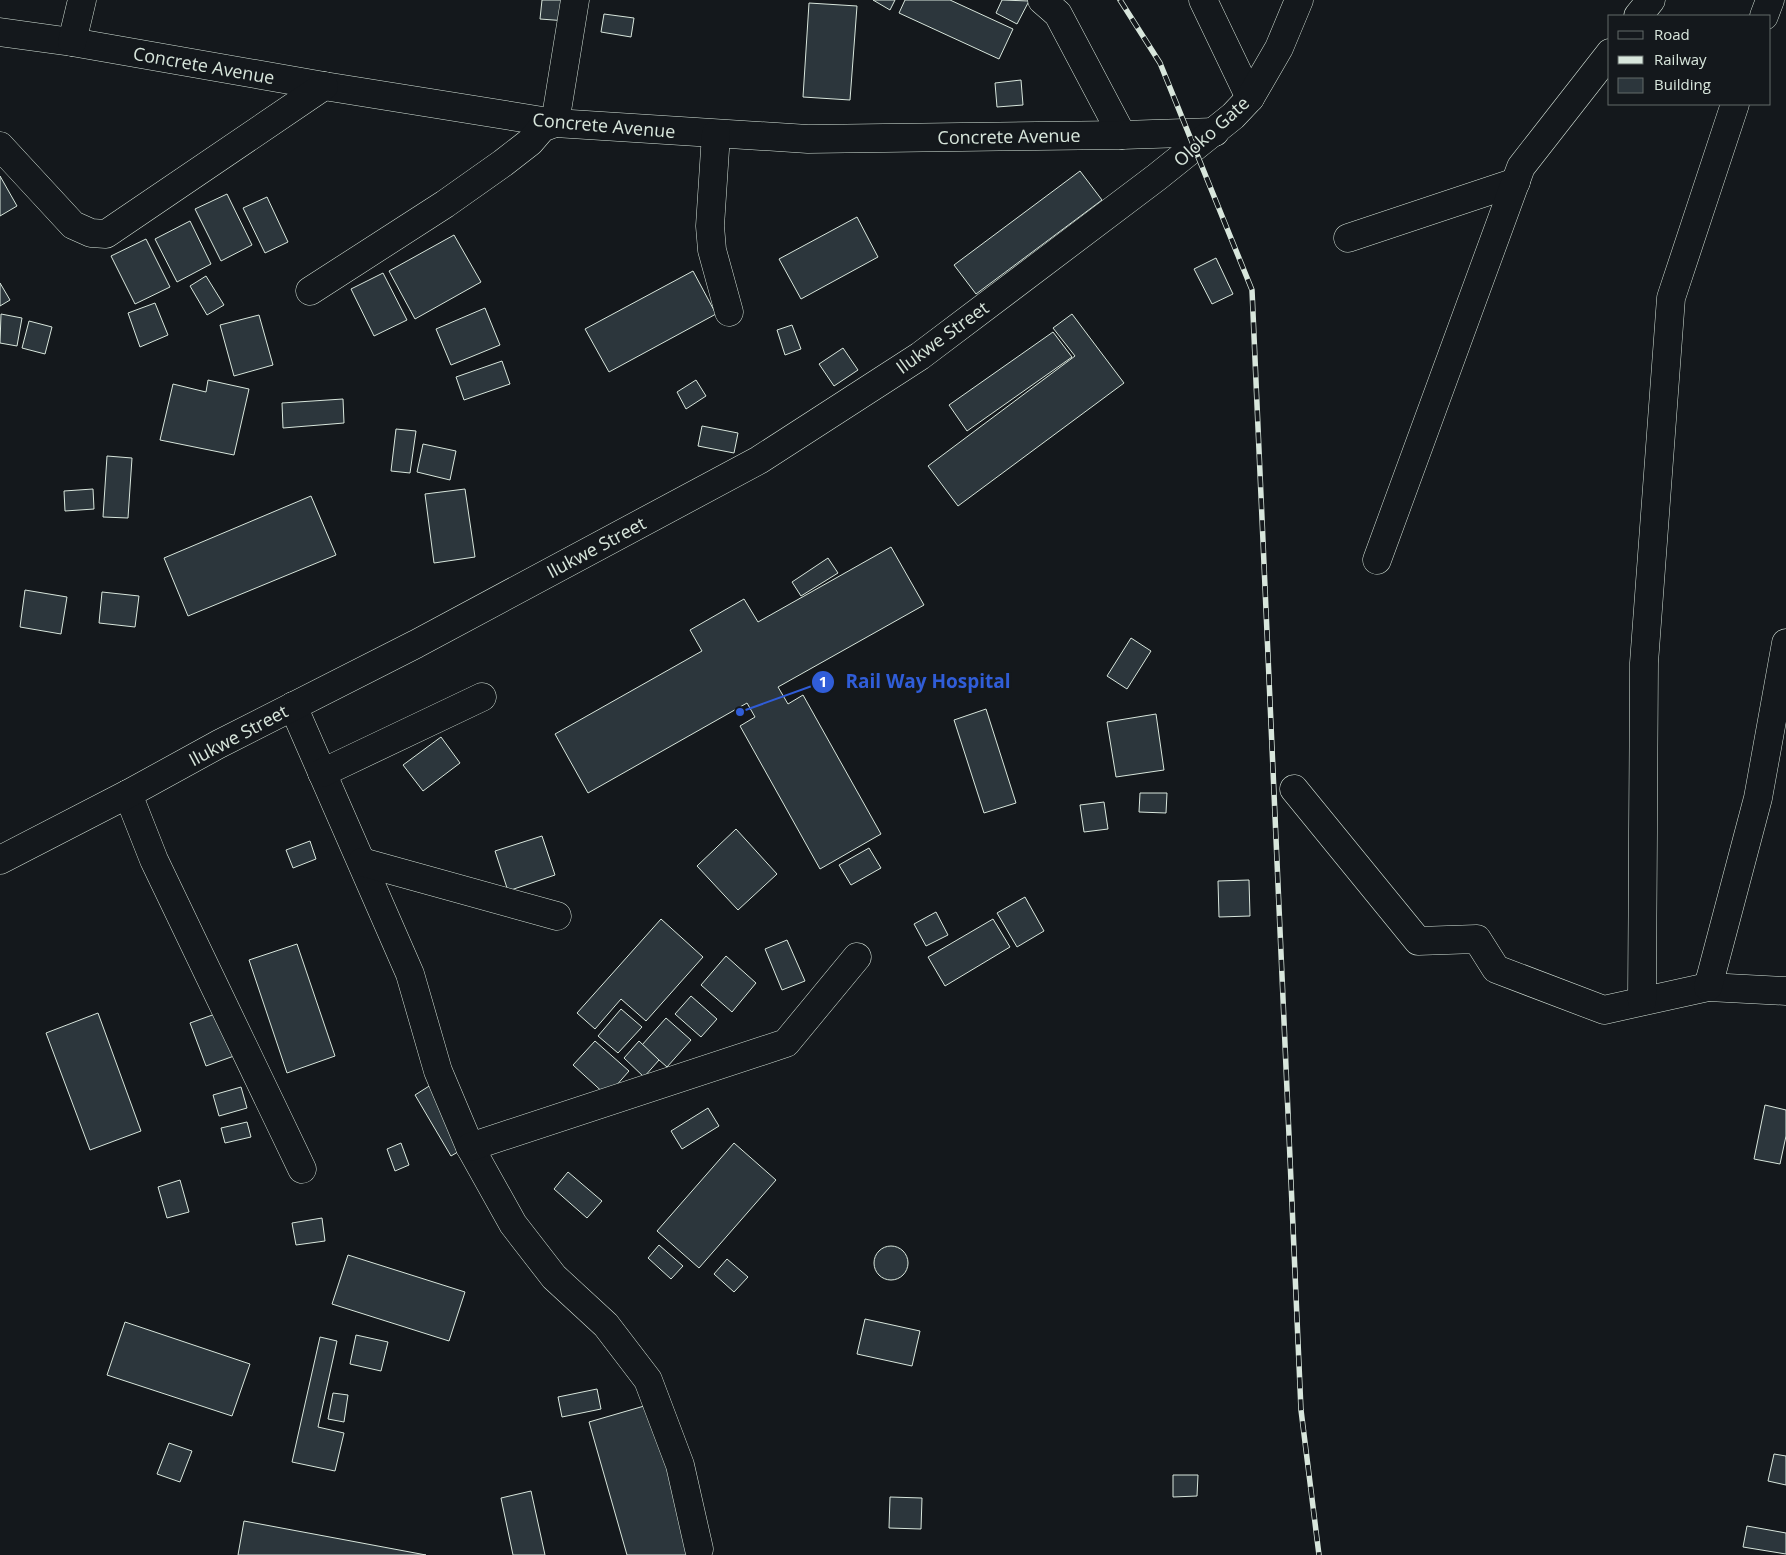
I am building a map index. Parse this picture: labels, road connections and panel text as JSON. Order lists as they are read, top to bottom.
{
  "streets": {
    "street": ["Concrete Avenue", "Oloko Gate", "Ilukwe Street"]
  },
  "crossings": [
    ["Concrete Avenue", "Oloko Gate"],
    ["Oloko Gate", "Ilukwe Street"]
  ],
  "places": ["Rail Way Hospital"],
  "legend": ["Road", "Railway", "Building"]
}
